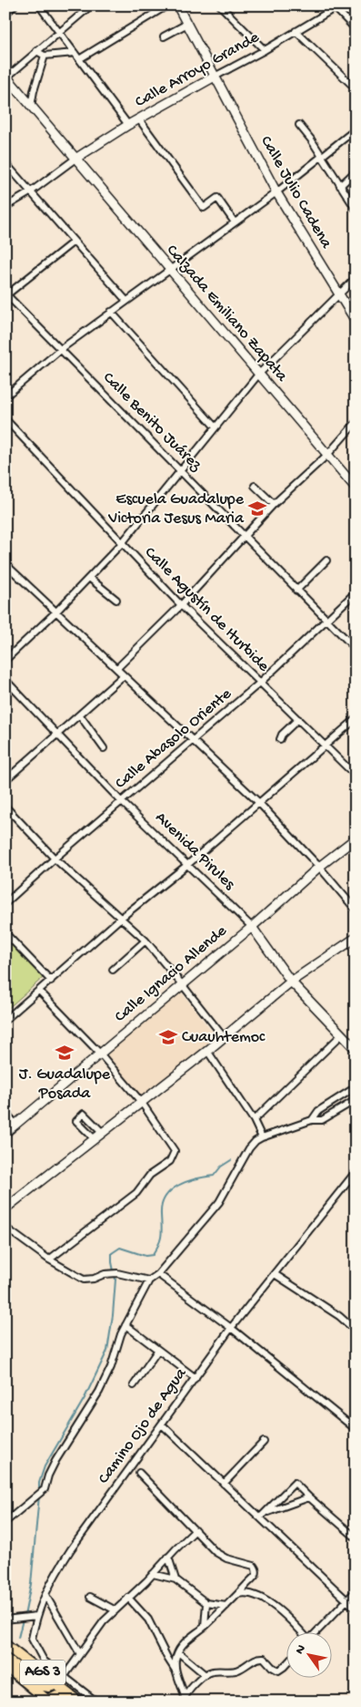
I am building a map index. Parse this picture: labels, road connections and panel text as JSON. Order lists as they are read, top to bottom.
{
  "streets": {
    "main road": ["AGS 3"],
    "street": [
      "Calle Arroyo Grande",
      "Calle Julio Cadena",
      "Calzada Emiliano Zapata",
      "Calle Benito Juárez",
      "Calle Agustín de Iturbide",
      "Calle Abasolo Oriente",
      "Avenida Pirules",
      "Calle Ignacio Allende",
      "Camino Ojo de Agua"
    ]
  },
  "crossings": [
    ["Calle Arroyo Grande", "Calle Julio Cadena"],
    ["Calle Arroyo Grande", "Calzada Emiliano Zapata"],
    ["Calle Benito Juárez", "Calle Abasolo Oriente"],
    ["Calle Agustín de Iturbide", "Calle Abasolo Oriente"],
    ["Calle Abasolo Oriente", "Avenida Pirules"],
    ["Avenida Pirules", "Calle Ignacio Allende"],
    ["Camino Ojo de Agua", "AGS 3"]
  ],
  "places": {
    "school or university": ["Escuela Guadalupe Victoria Jesus Maria", "Cuauhtemoc", "J. Guadalupe Posada"]
  },
  "north": "top left"
}
